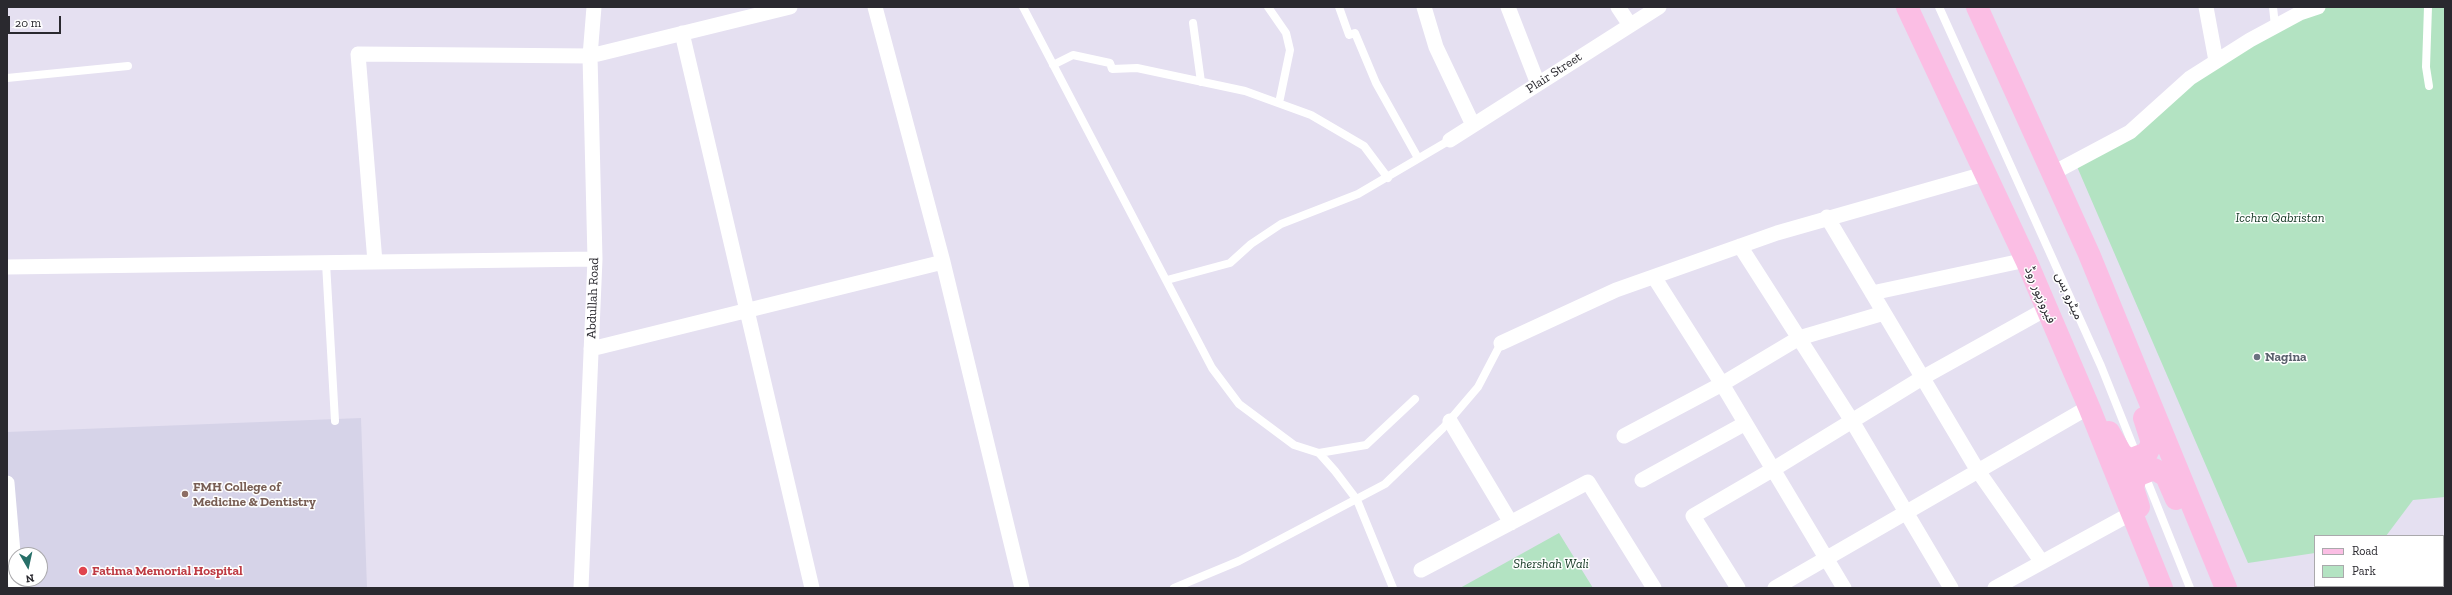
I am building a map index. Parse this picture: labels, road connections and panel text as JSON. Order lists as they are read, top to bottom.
{
  "streets": {
    "main road": ["فیروزپور روڈ"],
    "street": ["Plair Street", "Abdullah Road"],
    "lane": ["میٹرو بس"]
  },
  "parks": ["Icchra Qabristan", "Shershah Wali"],
  "places": ["Nagina", "FMH College of Medicine & Dentistry", "Fatima Memorial Hospital"],
  "legend": ["Road", "Park"],
  "scale_bar": "20 m",
  "north": "bottom"
}
